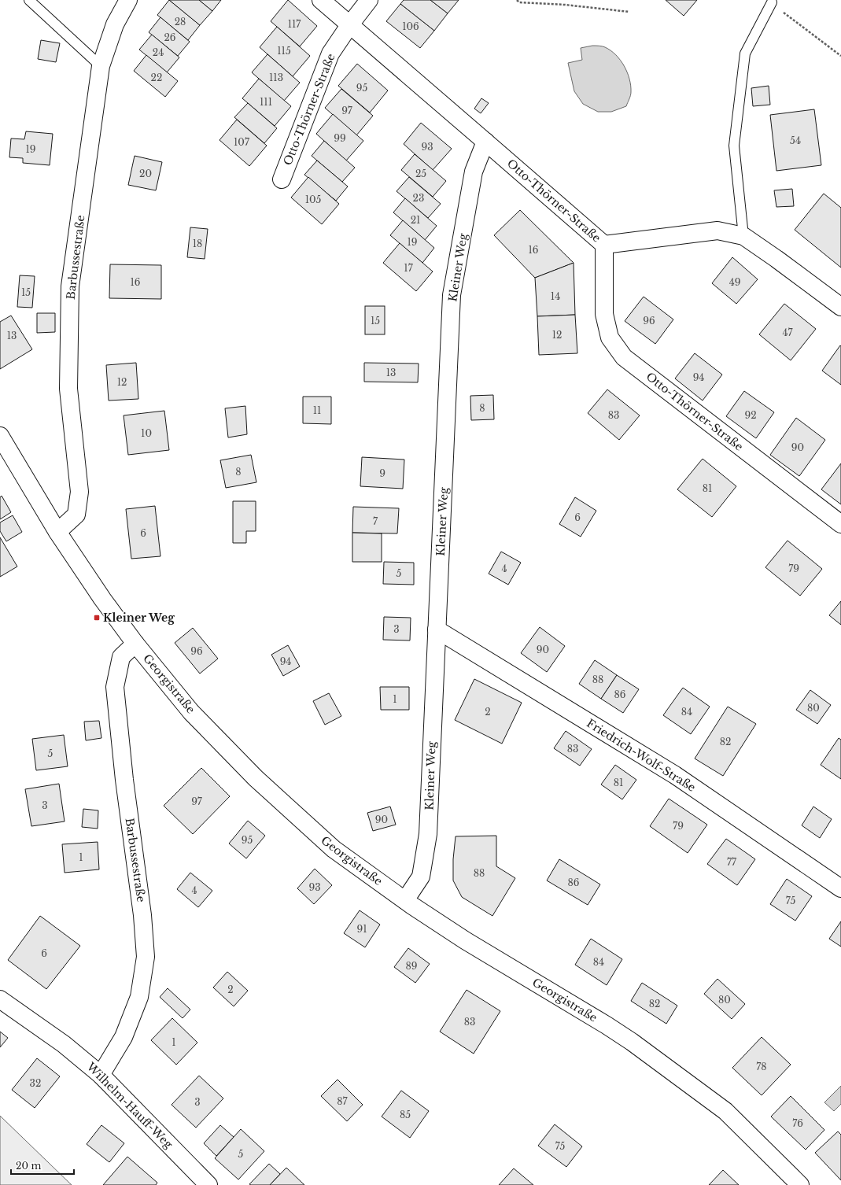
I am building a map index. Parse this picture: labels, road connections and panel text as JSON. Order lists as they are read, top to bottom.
{
  "streets": {
    "street": [
      "Otto-Thörner-Straße",
      "Barbussestraße",
      "Kleiner Weg",
      "Georgistraße",
      "Friedrich-Wolf-Straße",
      "Wilhelm-Hauff-Weg"
    ]
  },
  "crossings": [
    ["Otto-Thörner-Straße", "Kleiner Weg"],
    ["Barbussestraße", "Georgistraße"],
    ["Barbussestraße", "Wilhelm-Hauff-Weg"],
    ["Kleiner Weg", "Georgistraße"],
    ["Kleiner Weg", "Friedrich-Wolf-Straße"]
  ],
  "places": {
    "transit": ["Kleiner Weg"]
  },
  "house_numbers": [
    "28",
    "117",
    "106",
    "26",
    "115",
    "24",
    "22",
    "113",
    "95",
    "111",
    "97",
    "99",
    "54",
    "107",
    "93",
    "19",
    "20",
    "25",
    "23",
    "105",
    "21",
    "19",
    "18",
    "16",
    "17",
    "16",
    "49",
    "15",
    "14",
    "15",
    "96",
    "47",
    "12",
    "13",
    "13",
    "94",
    "12",
    "8",
    "11",
    "83",
    "92",
    "10",
    "90",
    "8",
    "9",
    "81",
    "6",
    "7",
    "6",
    "4",
    "79",
    "5",
    "3",
    "90",
    "96",
    "94",
    "88",
    "86",
    "1",
    "80",
    "2",
    "84",
    "82",
    "83",
    "5",
    "81",
    "97",
    "3",
    "90",
    "79",
    "95",
    "1",
    "77",
    "88",
    "86",
    "93",
    "4",
    "75",
    "91",
    "6",
    "84",
    "89",
    "2",
    "80",
    "82",
    "83",
    "1",
    "78",
    "32",
    "87",
    "3",
    "85",
    "76",
    "75",
    "5"
  ],
  "scale_bar": "20 m"
}
